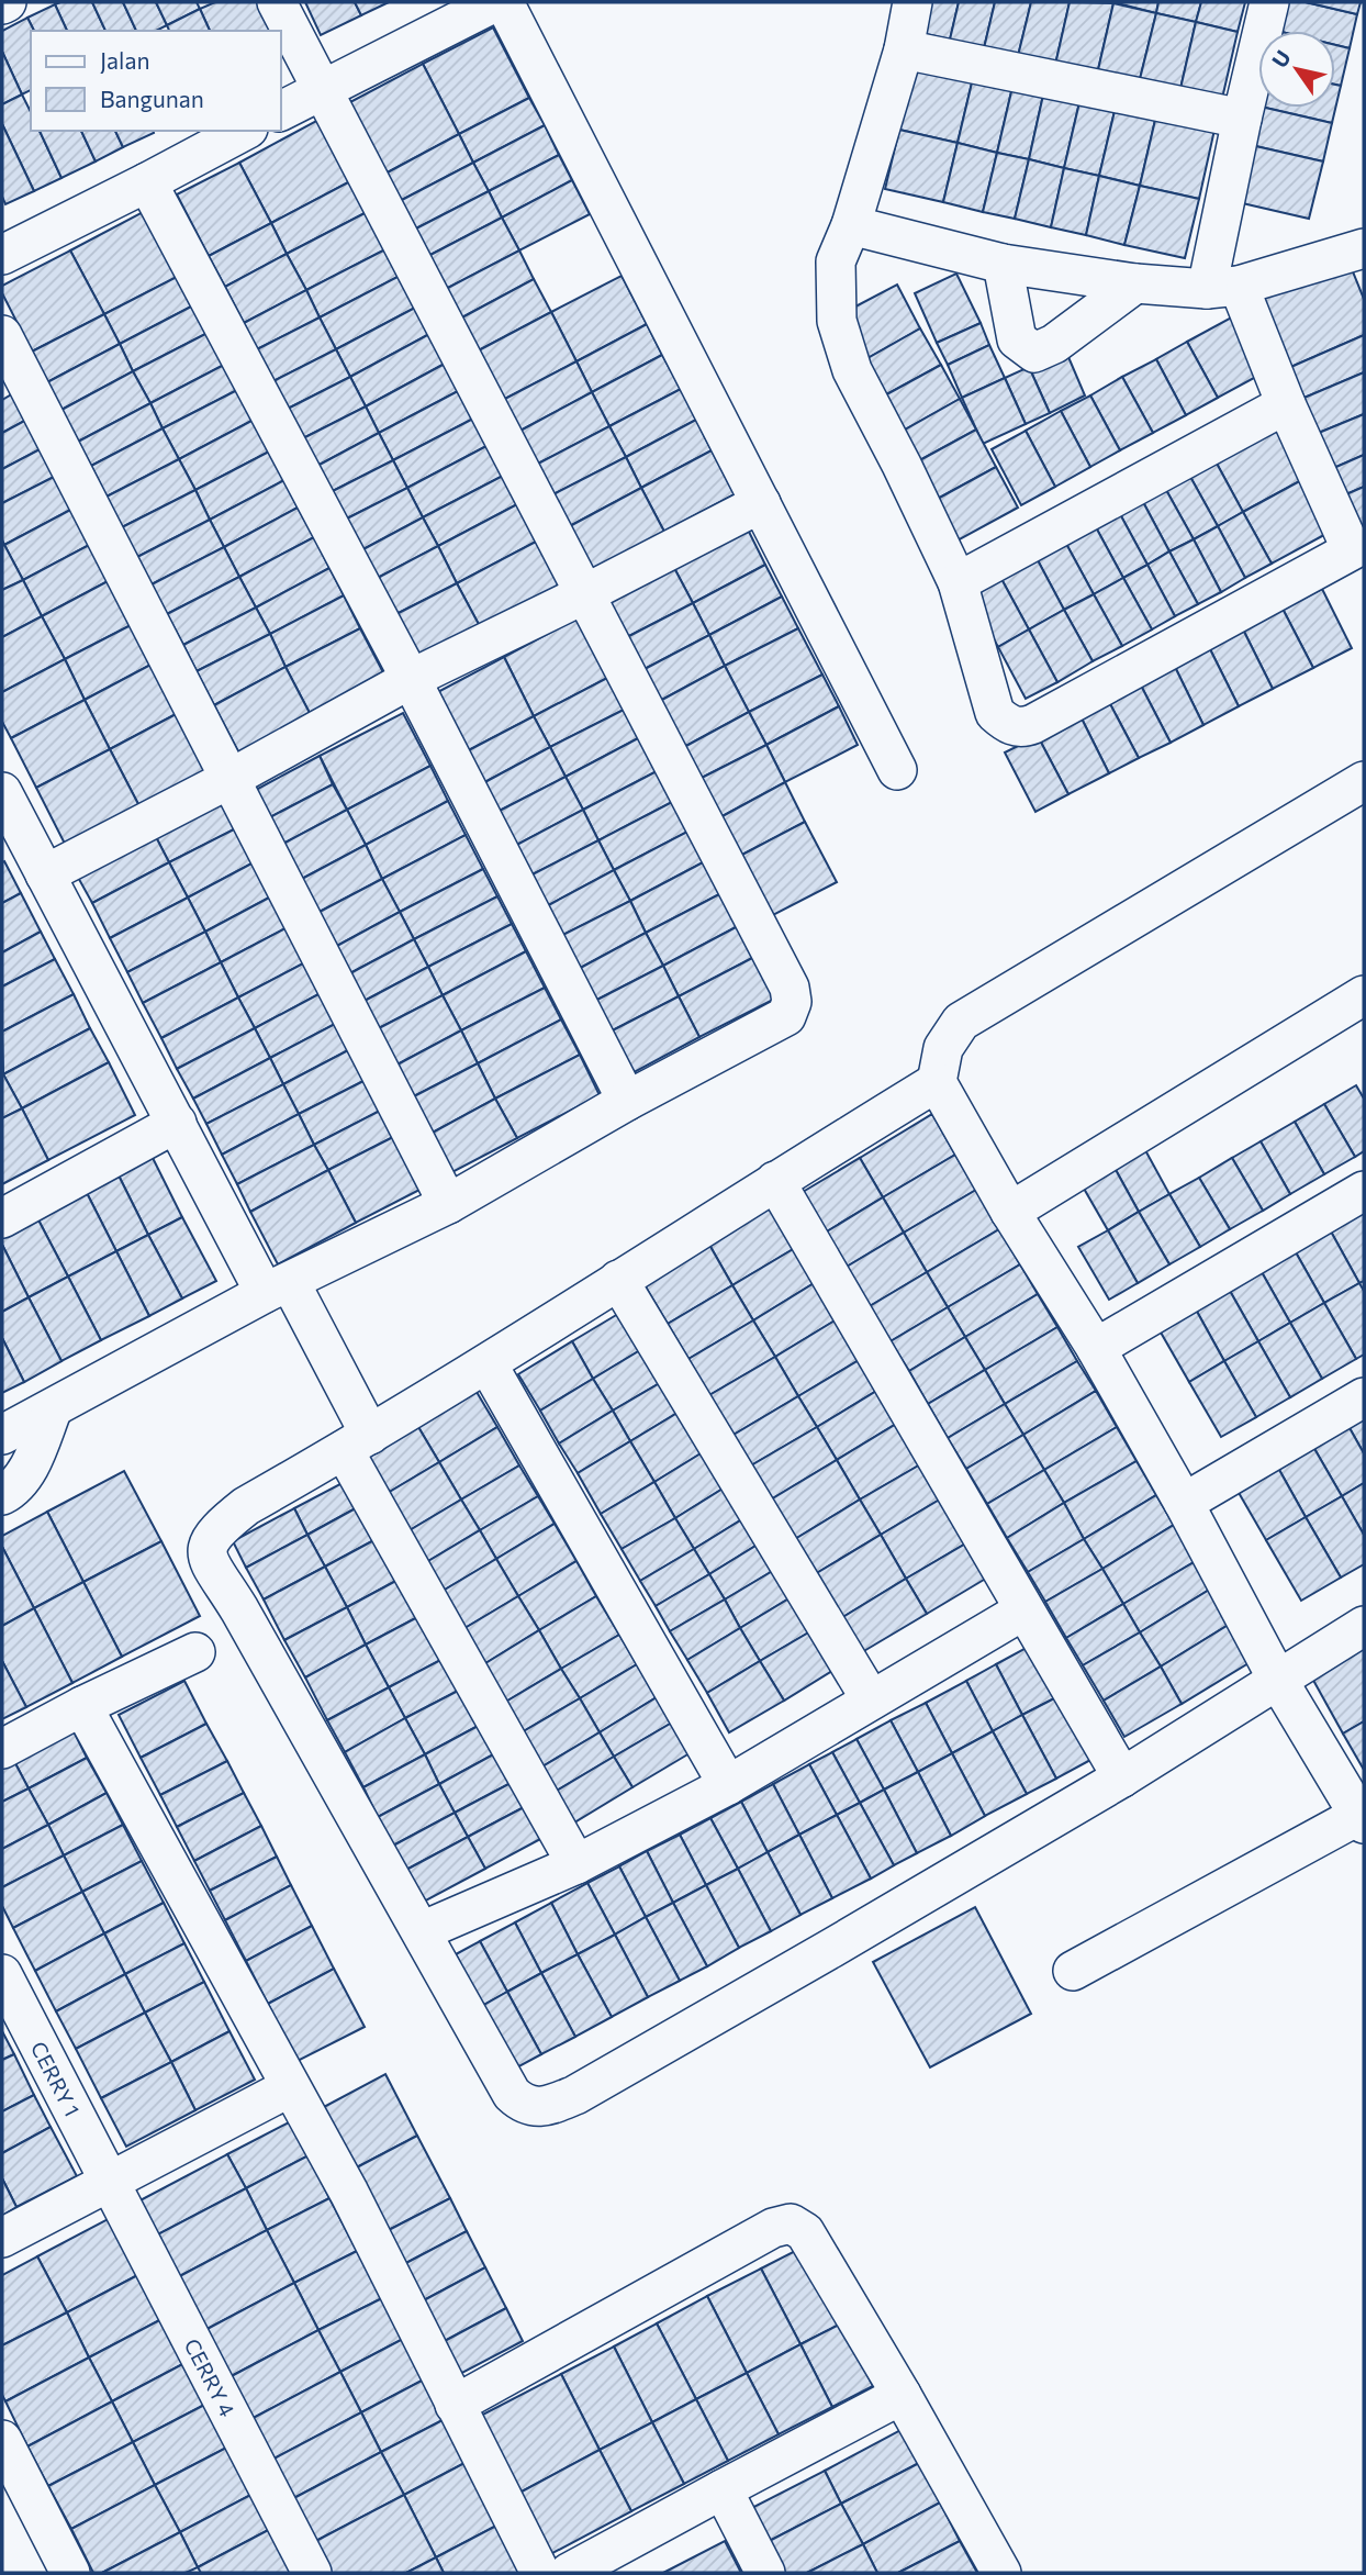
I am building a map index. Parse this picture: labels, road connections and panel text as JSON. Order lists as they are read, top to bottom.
{
  "streets": {
    "street": ["CERRY 1", "CERRY 4"]
  },
  "crossings": [
    ["CERRY 1", "CERRY 4"]
  ],
  "legend": ["Jalan", "Bangunan"],
  "north": "top left"
}
